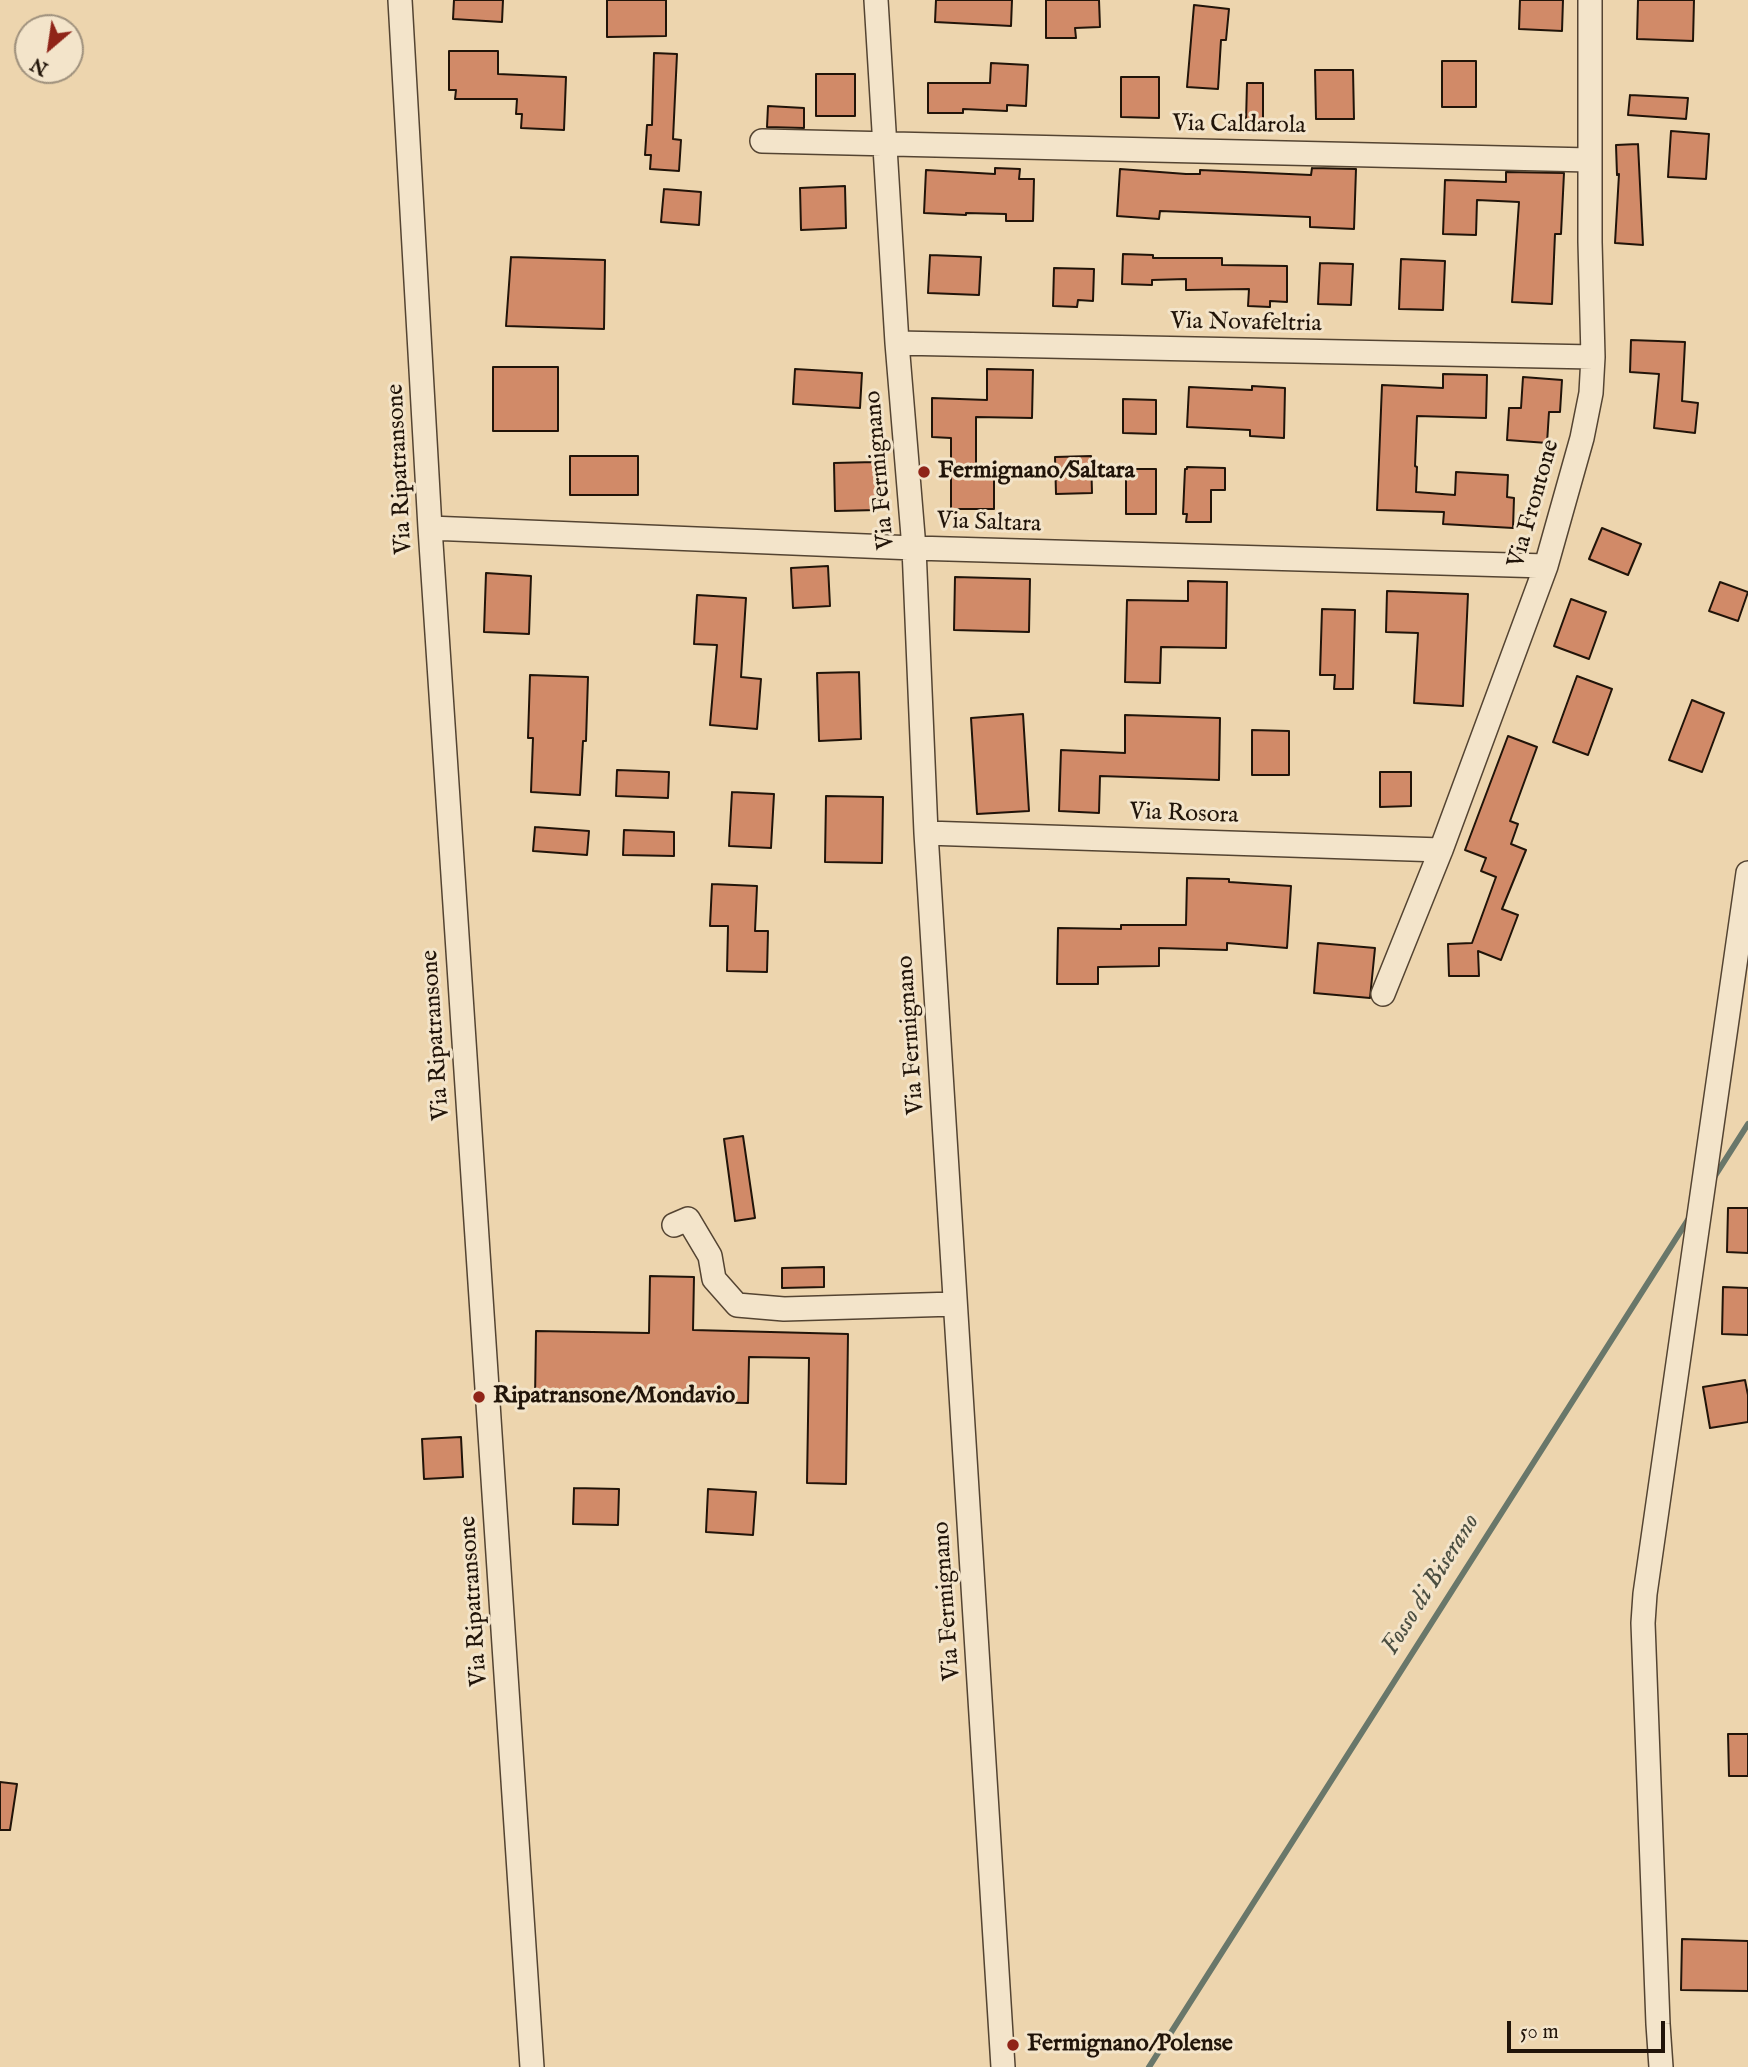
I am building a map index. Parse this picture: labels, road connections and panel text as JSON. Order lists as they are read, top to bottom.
{
  "streets": {
    "street": [
      "Via Caldarola",
      "Via Novafeltria",
      "Via Ripatransone",
      "Via Fermignano",
      "Via Frontone",
      "Via Saltara",
      "Via Rosora"
    ]
  },
  "crossings": [
    ["Via Caldarola", "Via Fermignano"],
    ["Via Caldarola", "Via Frontone"],
    ["Via Novafeltria", "Via Fermignano"],
    ["Via Novafeltria", "Via Frontone"],
    ["Via Ripatransone", "Via Saltara"],
    ["Via Fermignano", "Via Saltara"],
    ["Via Fermignano", "Via Rosora"],
    ["Via Frontone", "Via Saltara"],
    ["Via Frontone", "Via Rosora"]
  ],
  "water": ["Fosso di Biserano"],
  "places": ["Fermignano/Saltara", "Ripatransone/Mondavio", "Fermignano/Polense"],
  "scale_bar": "50 m",
  "north": "bottom left"
}
